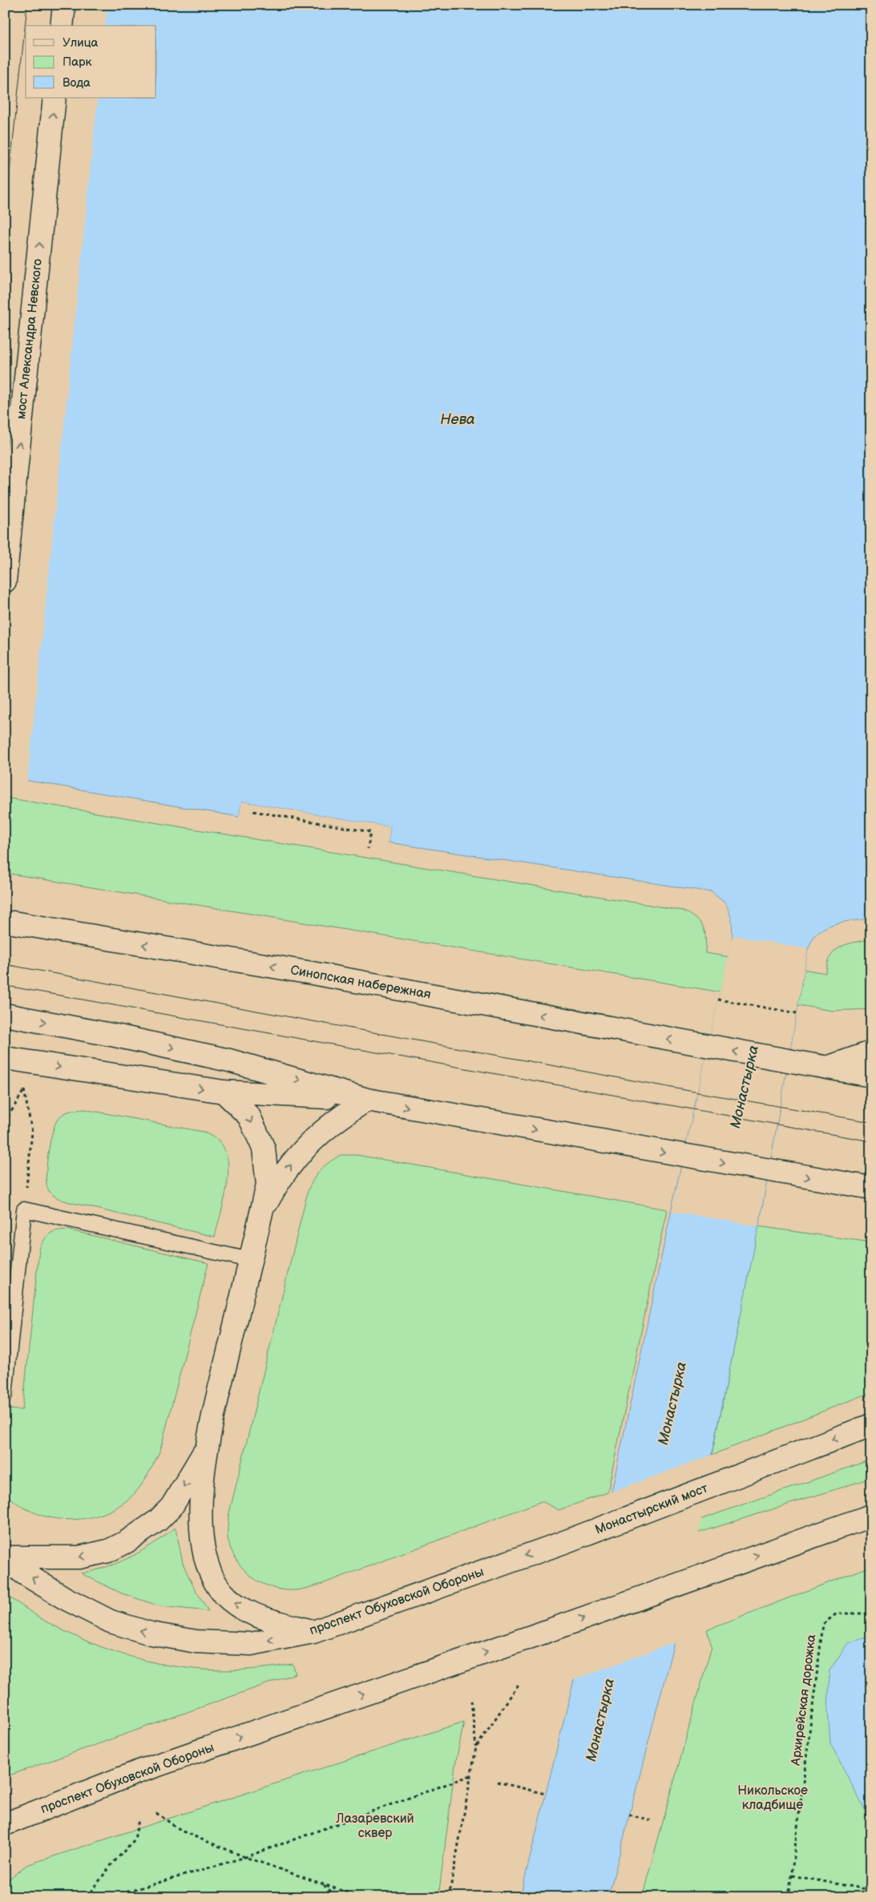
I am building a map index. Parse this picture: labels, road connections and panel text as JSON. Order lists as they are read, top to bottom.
{
  "streets": {
    "main road": [
      "мост Александра Невского",
      "Синопская набережная",
      "Монастырский мост",
      "проспект Обуховской Обороны"
    ],
    "path": ["Архирейская дорожка"]
  },
  "crossings": [
    ["Монастырский мост", "проспект Обуховской Обороны"]
  ],
  "one_way": ["мост Александра Невского", "Монастырский мост"],
  "water": ["Нева", "Монастырка"],
  "parks": ["Никольское кладбище", "Лазаревский сквер"],
  "legend": ["Улица", "Парк", "Вода"]
}
